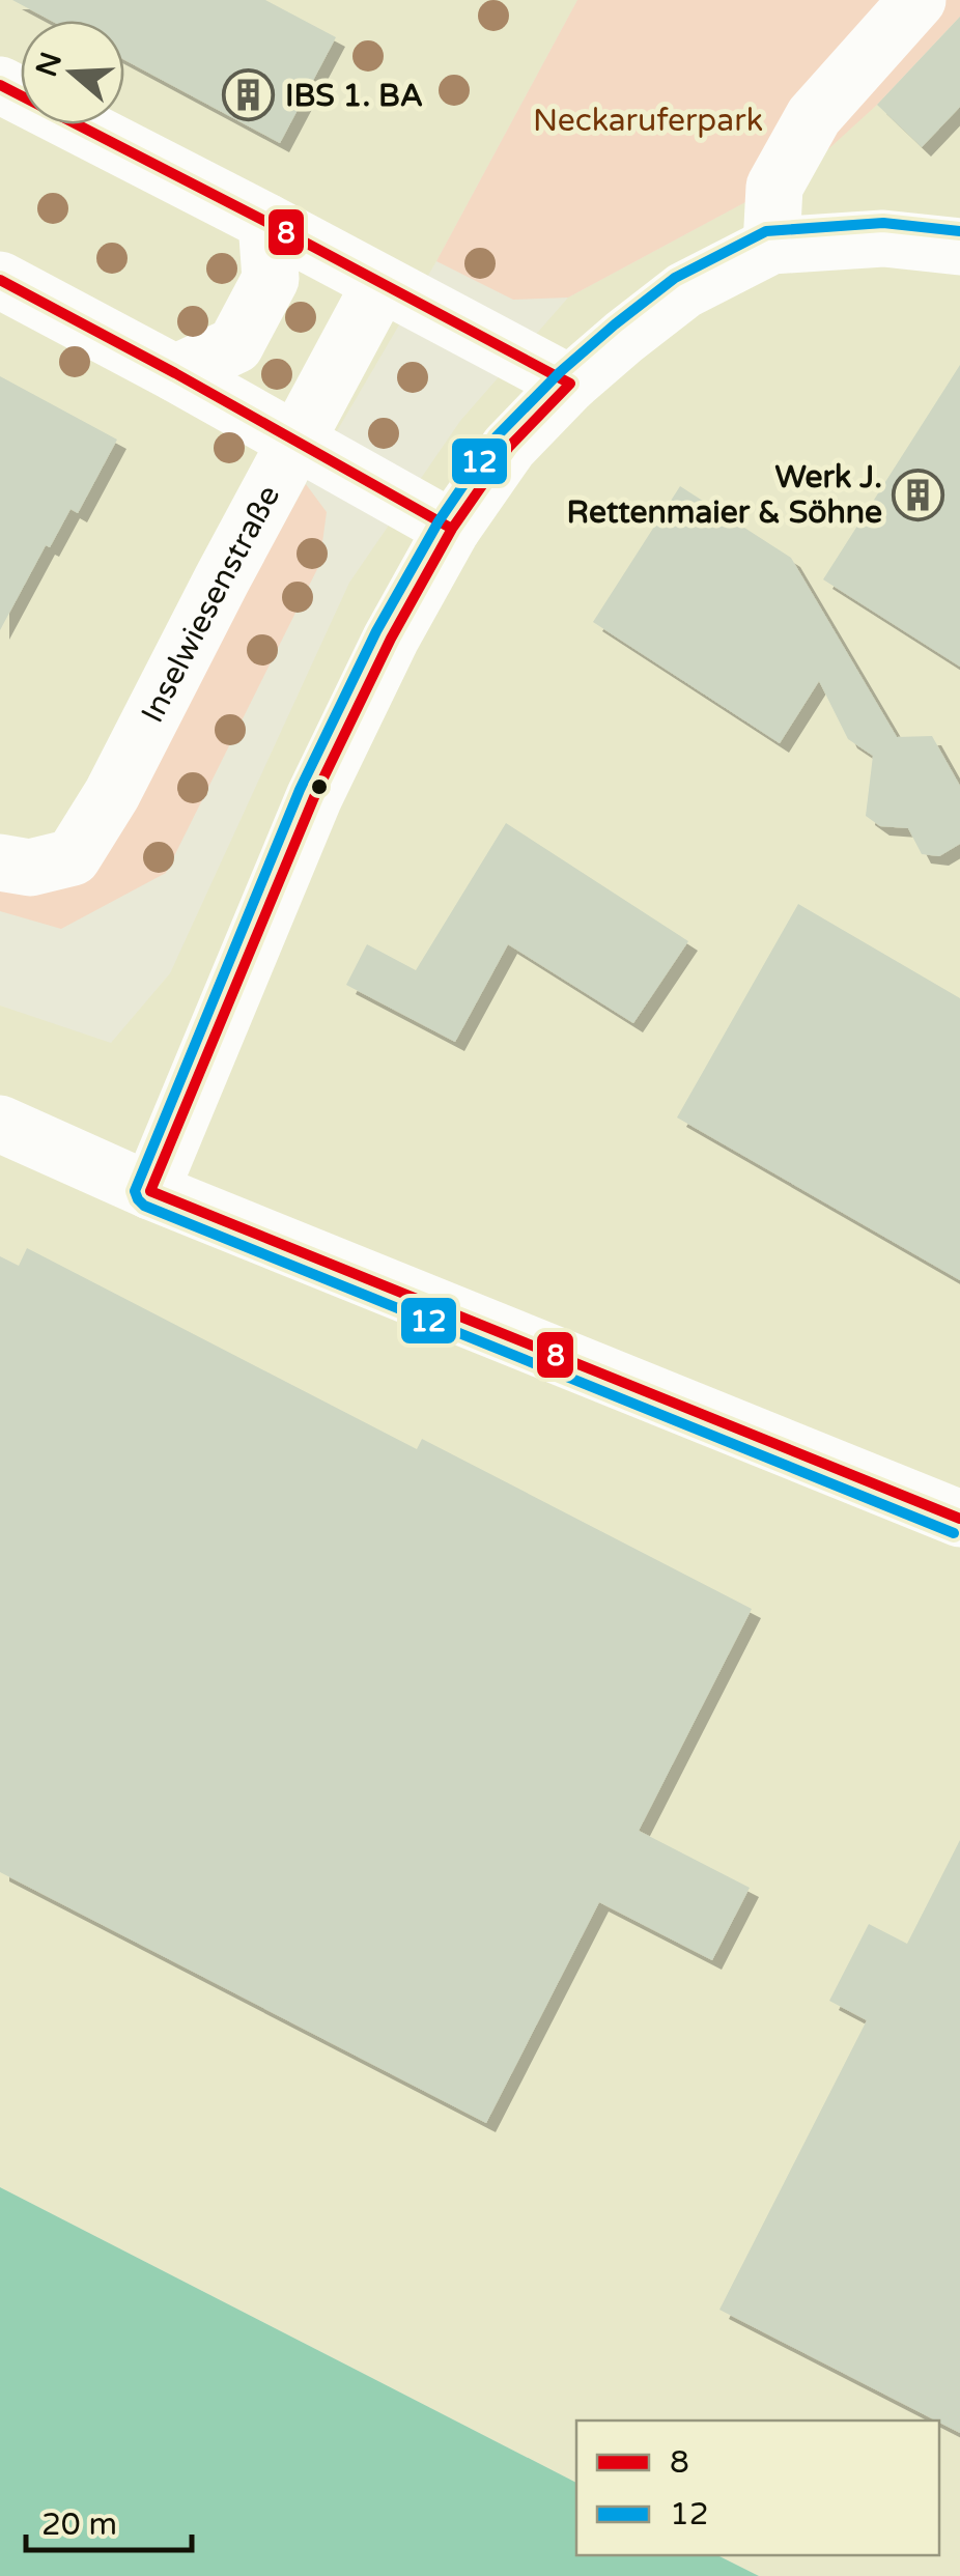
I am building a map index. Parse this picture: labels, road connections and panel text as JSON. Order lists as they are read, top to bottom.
{
  "streets": {
    "street": ["Inselwiesenstraße"]
  },
  "parks": ["Neckaruferpark"],
  "places": {
    "building": ["IBS 1. BA", "Werk J. Rettenmaier & Söhne"]
  },
  "lines": ["transit line 8", "transit line 12"],
  "legend": ["8", "12"],
  "scale_bar": "20 m",
  "north": "left"
}
